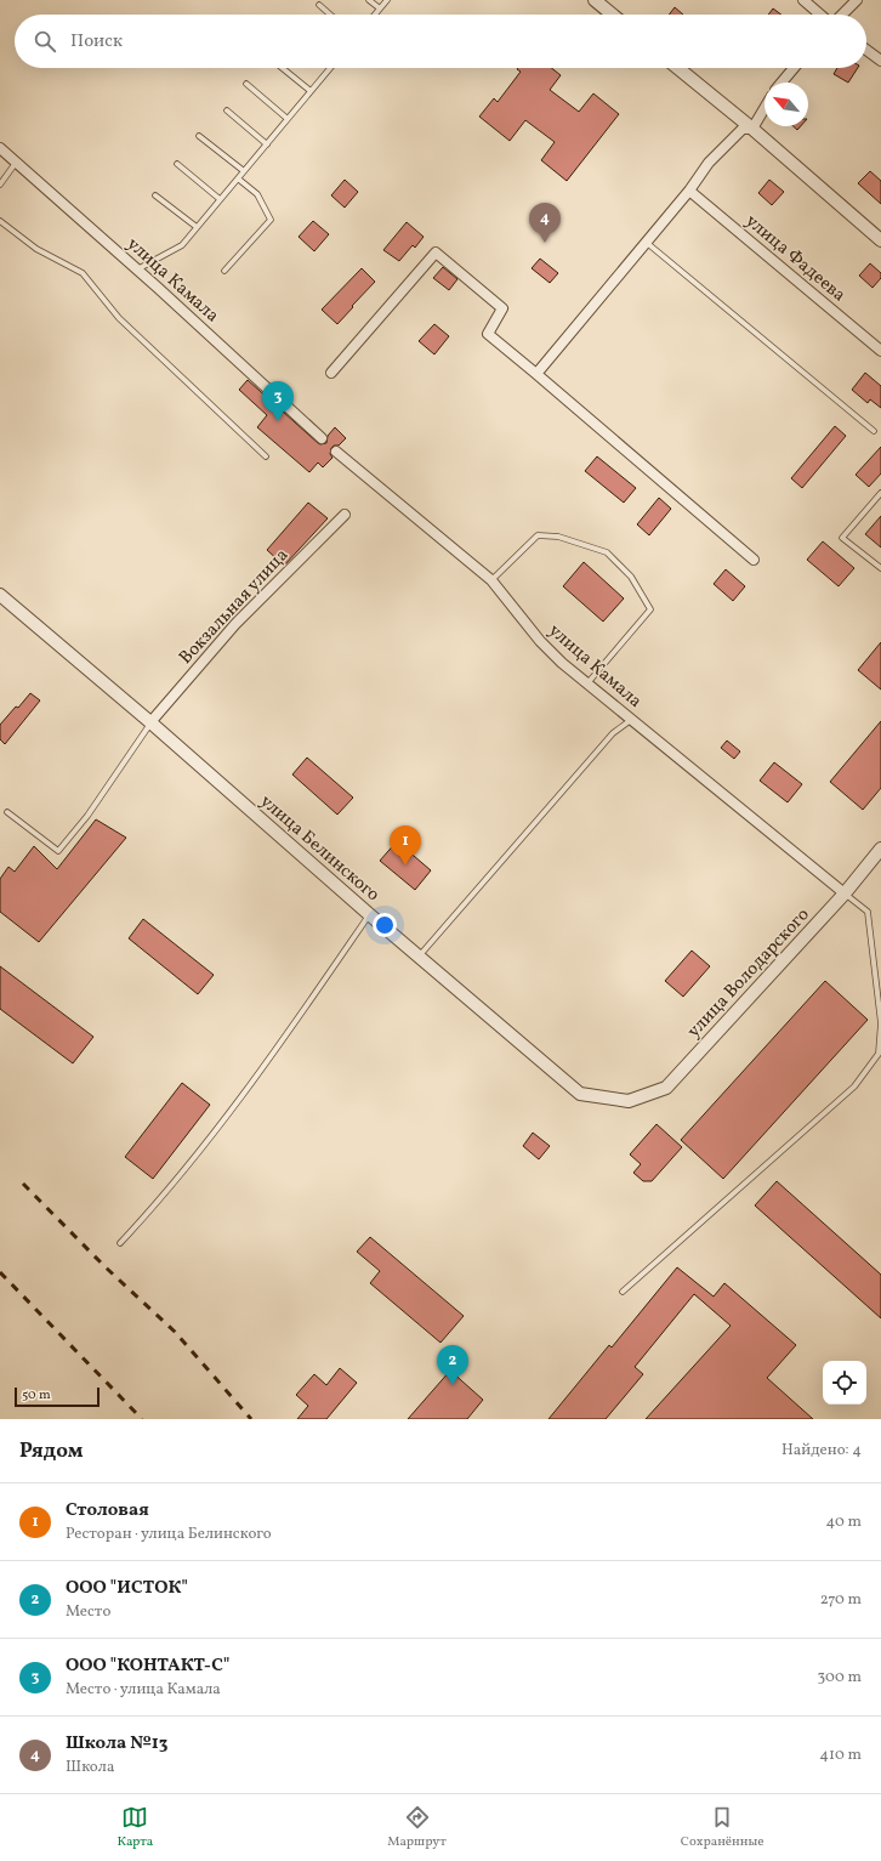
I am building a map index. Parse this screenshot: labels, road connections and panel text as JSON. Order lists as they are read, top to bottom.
{
  "streets": {
    "street": [
      "улица Фадеева",
      "улица Камала",
      "Вокзальная улица",
      "улица Белинского",
      "улица Володарского"
    ]
  },
  "crossings": [
    ["улица Камала", "улица Володарского"],
    ["Вокзальная улица", "улица Белинского"],
    ["улица Белинского", "улица Володарского"]
  ],
  "scale_bar": "50 m",
  "north": "top left",
  "page": {
    "search": "Поиск",
    "pins": [
      "4",
      "3",
      "1",
      "2"
    ],
    "scale": "50 m",
    "heading": ["Рядом", "Найдено: 4"],
    "list": [
      {
        "mark": "1",
        "name": "Столовая",
        "note": "Ресторан · улица Белинского",
        "value": "40 m"
      },
      {
        "mark": "2",
        "name": "ООО \"ИСТОК\"",
        "note": "Место",
        "value": "270 m"
      },
      {
        "mark": "3",
        "name": "ООО \"КОНТАКТ-С\"",
        "note": "Место · улица Камала",
        "value": "300 m"
      },
      {
        "mark": "4",
        "name": "Школа №13",
        "note": "Школа",
        "value": "410 m"
      }
    ],
    "nav": ["Карта", "Маршрут", "Сохранённые"]
  }
}
